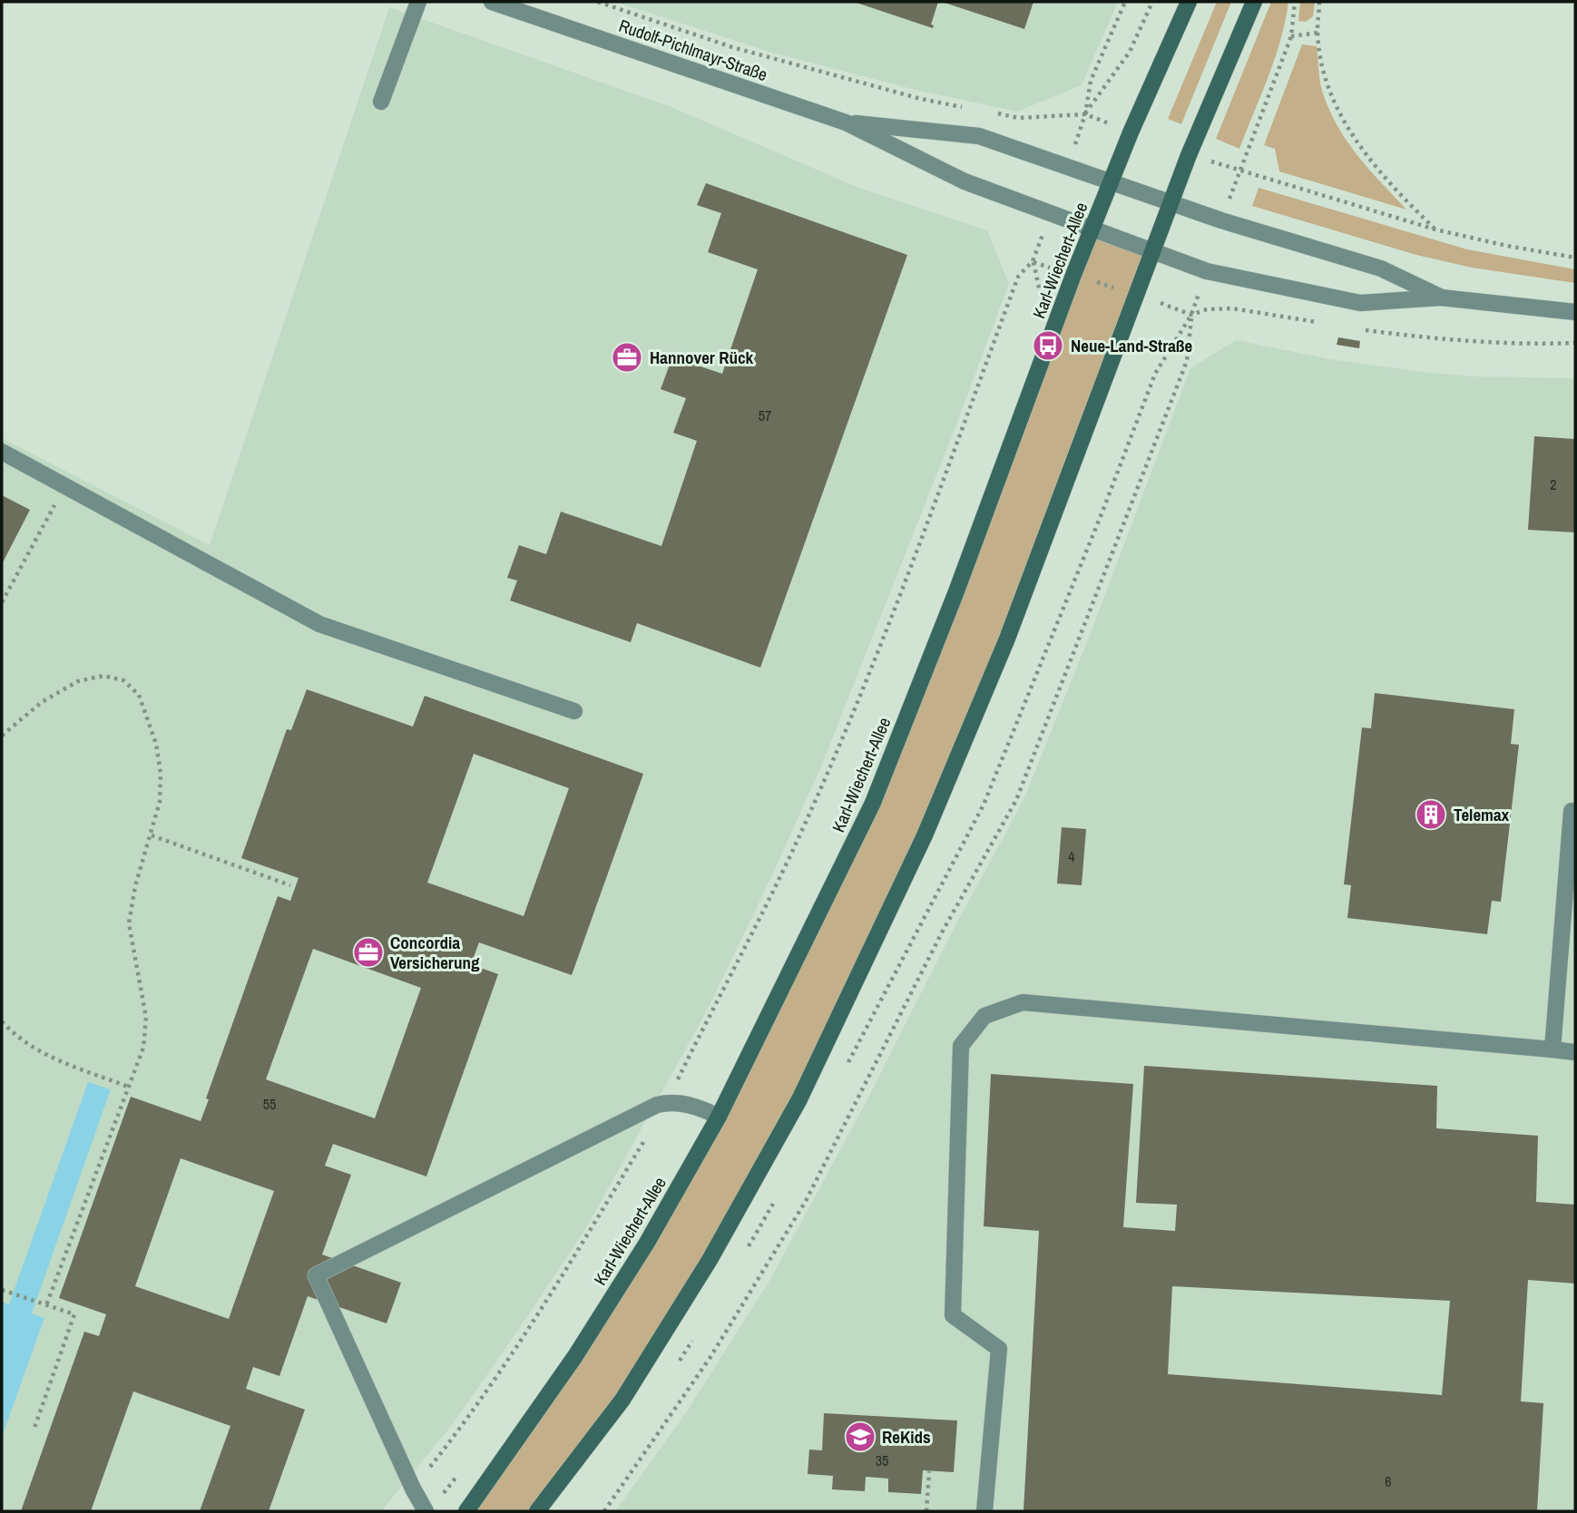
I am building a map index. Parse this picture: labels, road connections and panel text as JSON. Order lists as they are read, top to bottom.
{
  "streets": {
    "main road": ["Karl-Wiechert-Allee"],
    "street": ["Rudolf-Pichlmayr-Straße"]
  },
  "crossings": [
    ["Rudolf-Pichlmayr-Straße", "Karl-Wiechert-Allee"]
  ],
  "places": {
    "bus stop": ["Neue-Land-Straße"],
    "office": ["Hannover Rück", "Concordia Versicherung"],
    "building": ["Telemax"],
    "school or university": ["ReKids"]
  },
  "house_numbers": [
    "57",
    "2",
    "4",
    "55",
    "35",
    "6"
  ]
}
